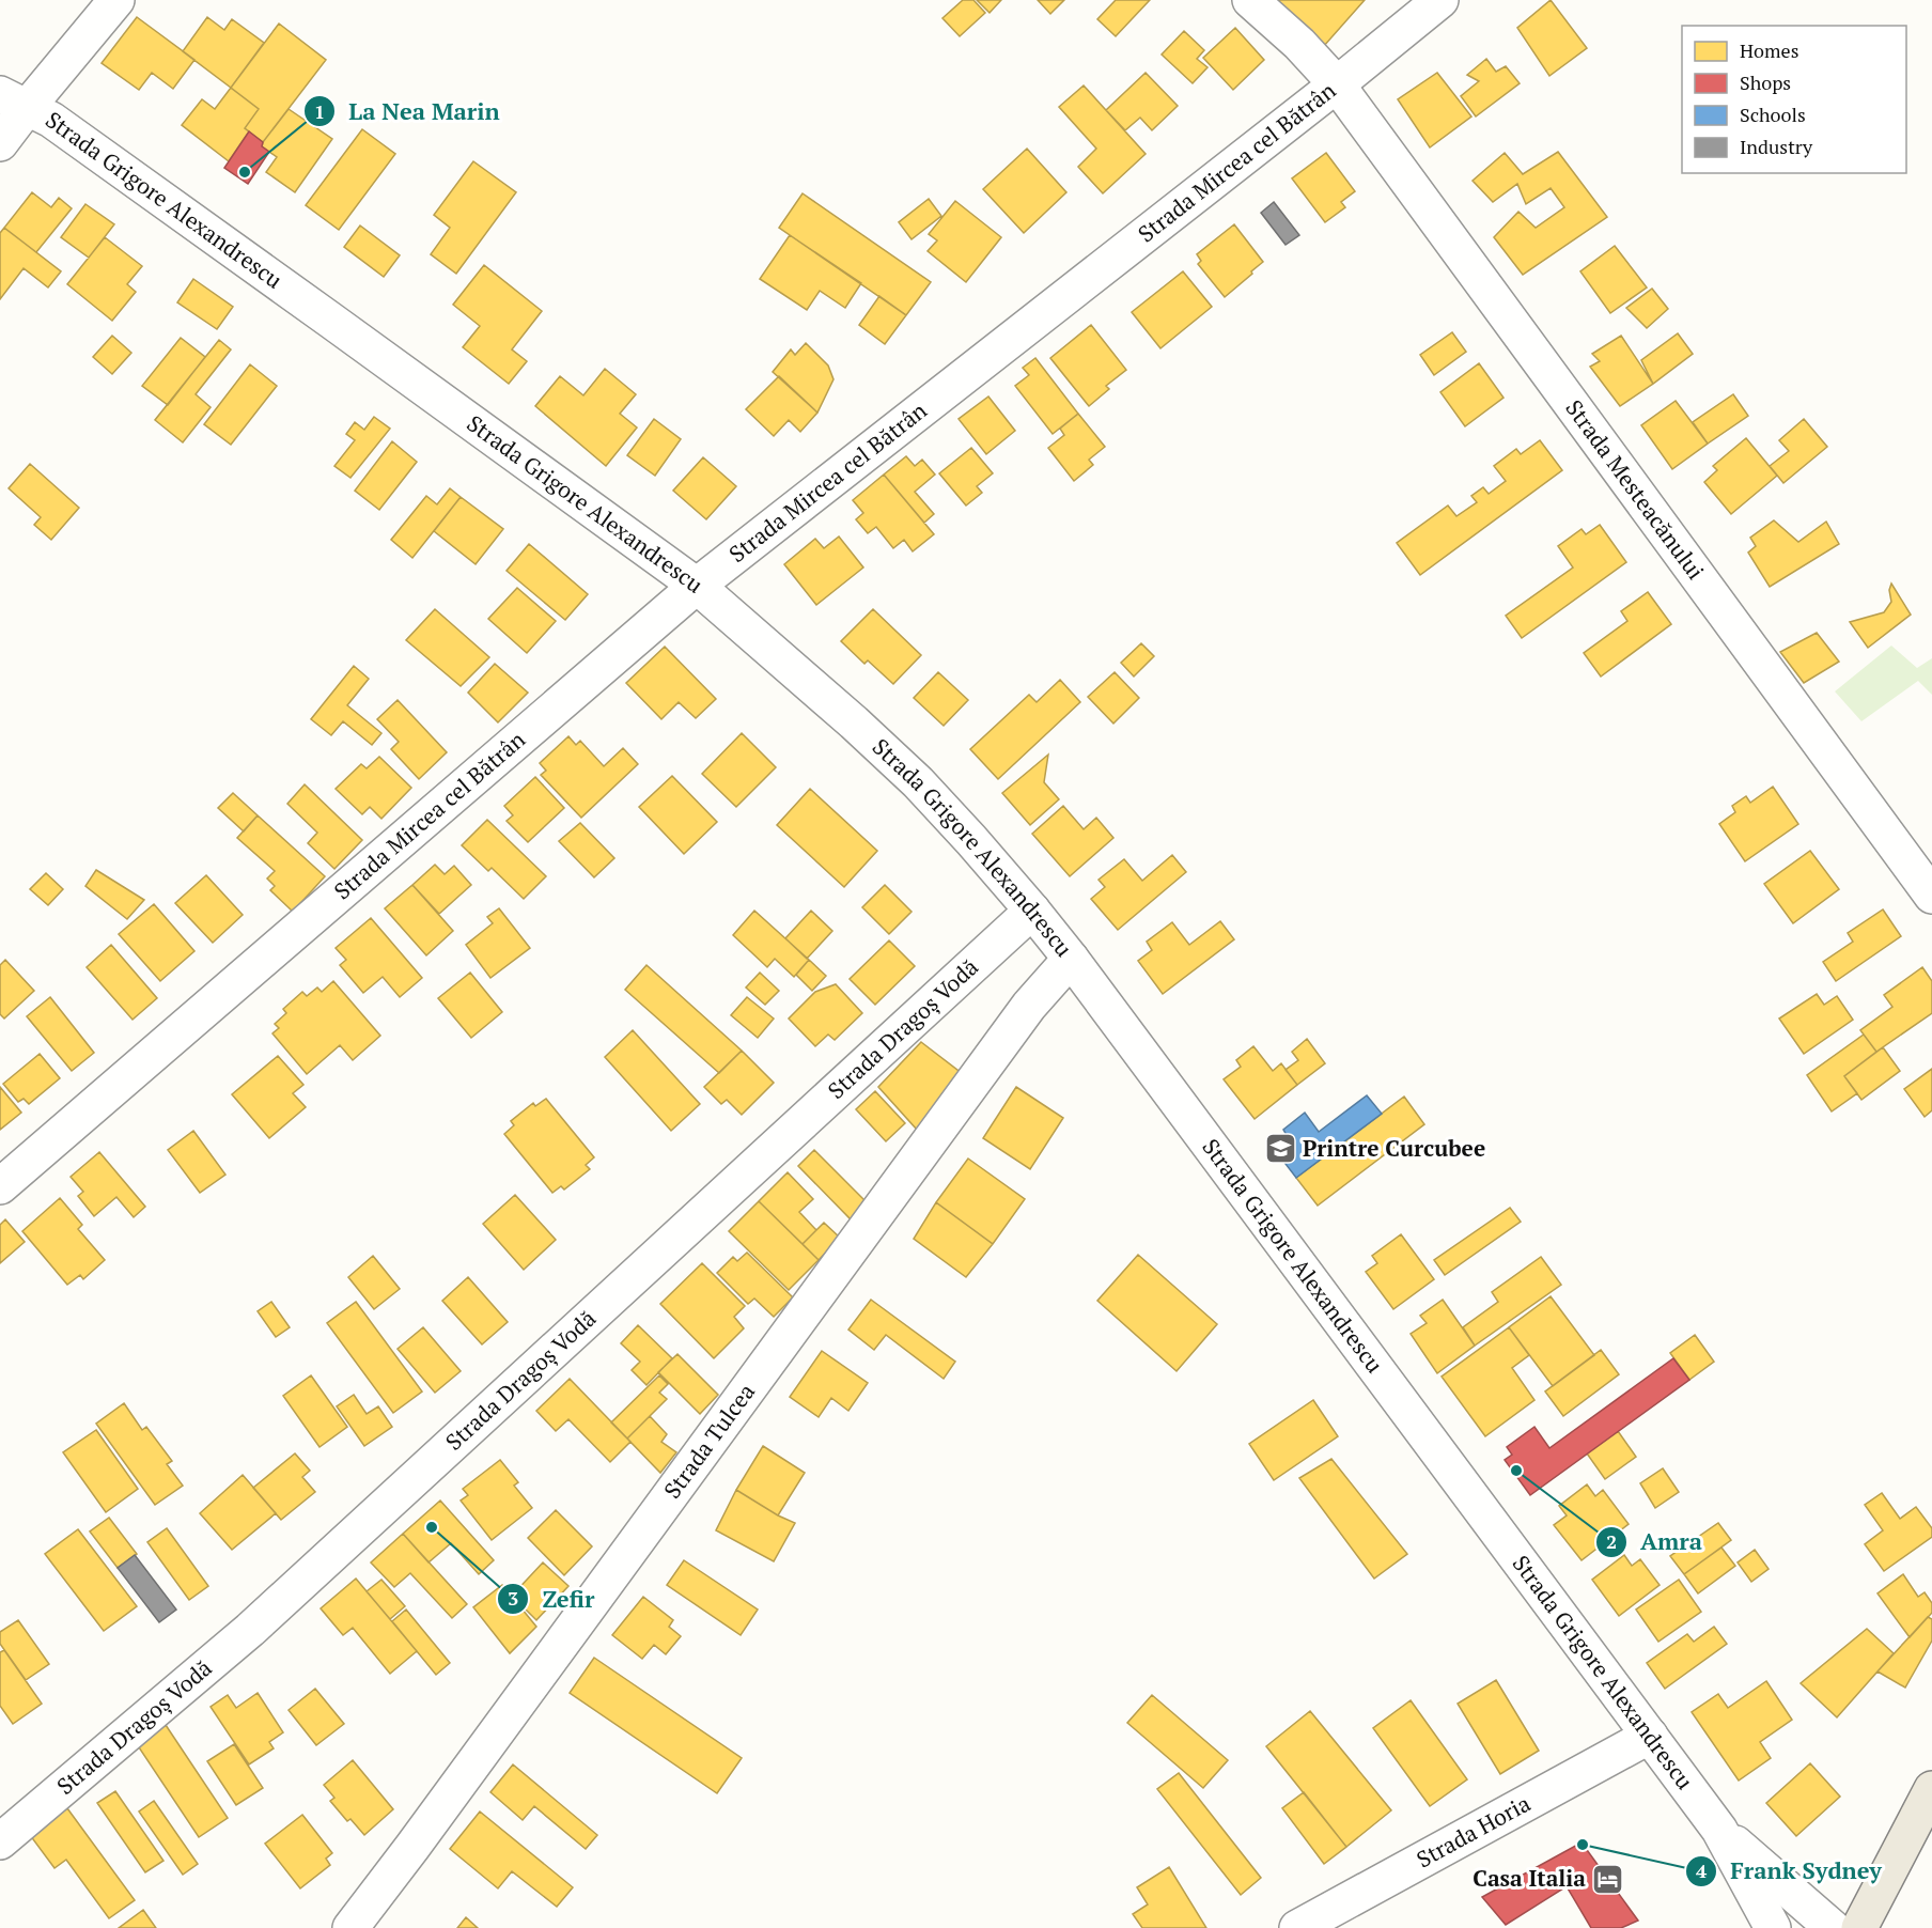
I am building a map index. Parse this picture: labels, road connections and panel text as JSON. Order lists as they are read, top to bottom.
{
  "streets": {
    "street": [
      "Strada Mircea cel Bătrân",
      "Strada Grigore Alexandrescu",
      "Strada Mesteacănului",
      "Strada Dragoș Vodă",
      "Strada Tulcea",
      "Strada Horia"
    ]
  },
  "crossings": [
    ["Strada Mircea cel Bătrân", "Strada Grigore Alexandrescu"],
    ["Strada Mircea cel Bătrân", "Strada Mesteacănului"],
    ["Strada Grigore Alexandrescu", "Strada Dragoș Vodă"],
    ["Strada Grigore Alexandrescu", "Strada Tulcea"],
    ["Strada Grigore Alexandrescu", "Strada Horia"]
  ],
  "places": {
    "other": [
      "La Nea Marin",
      "Amra",
      "Zefir",
      "Frank Sydney"
    ],
    "school or university": ["Printre Curcubee"],
    "hotel": ["Casa Italia"]
  },
  "legend": [
    "Homes",
    "Shops",
    "Schools",
    "Industry"
  ]
}
